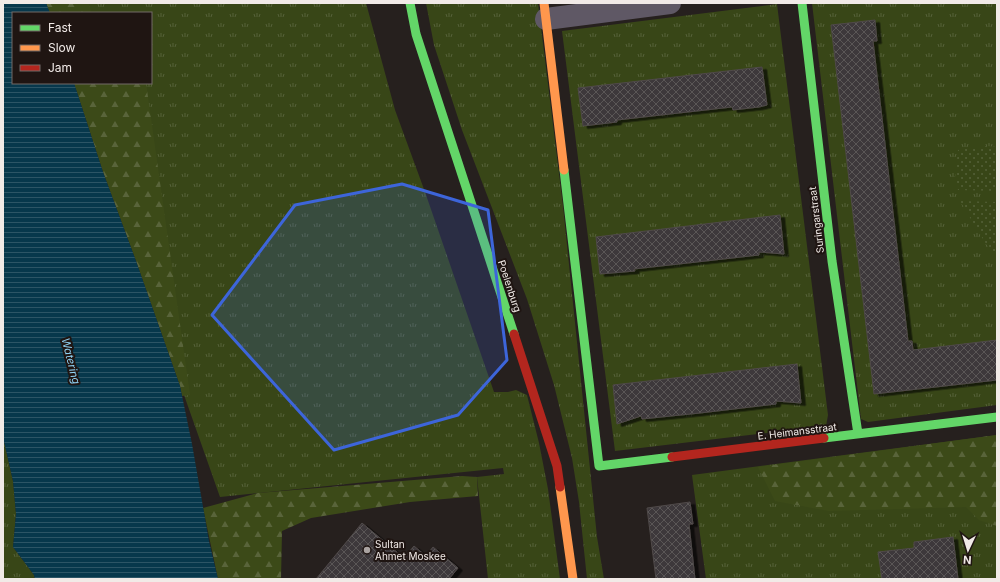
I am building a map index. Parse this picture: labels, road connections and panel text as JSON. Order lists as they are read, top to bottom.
{
  "streets": {
    "street": ["Suringarstraat", "Poelenburg", "E. Heimansstraat"]
  },
  "crossings": [
    ["Suringarstraat", "E. Heimansstraat"]
  ],
  "water": ["Watering"],
  "places": ["Sultan Ahmet Moskee"],
  "legend": ["Fast", "Slow", "Jam"],
  "north": "bottom"
}
